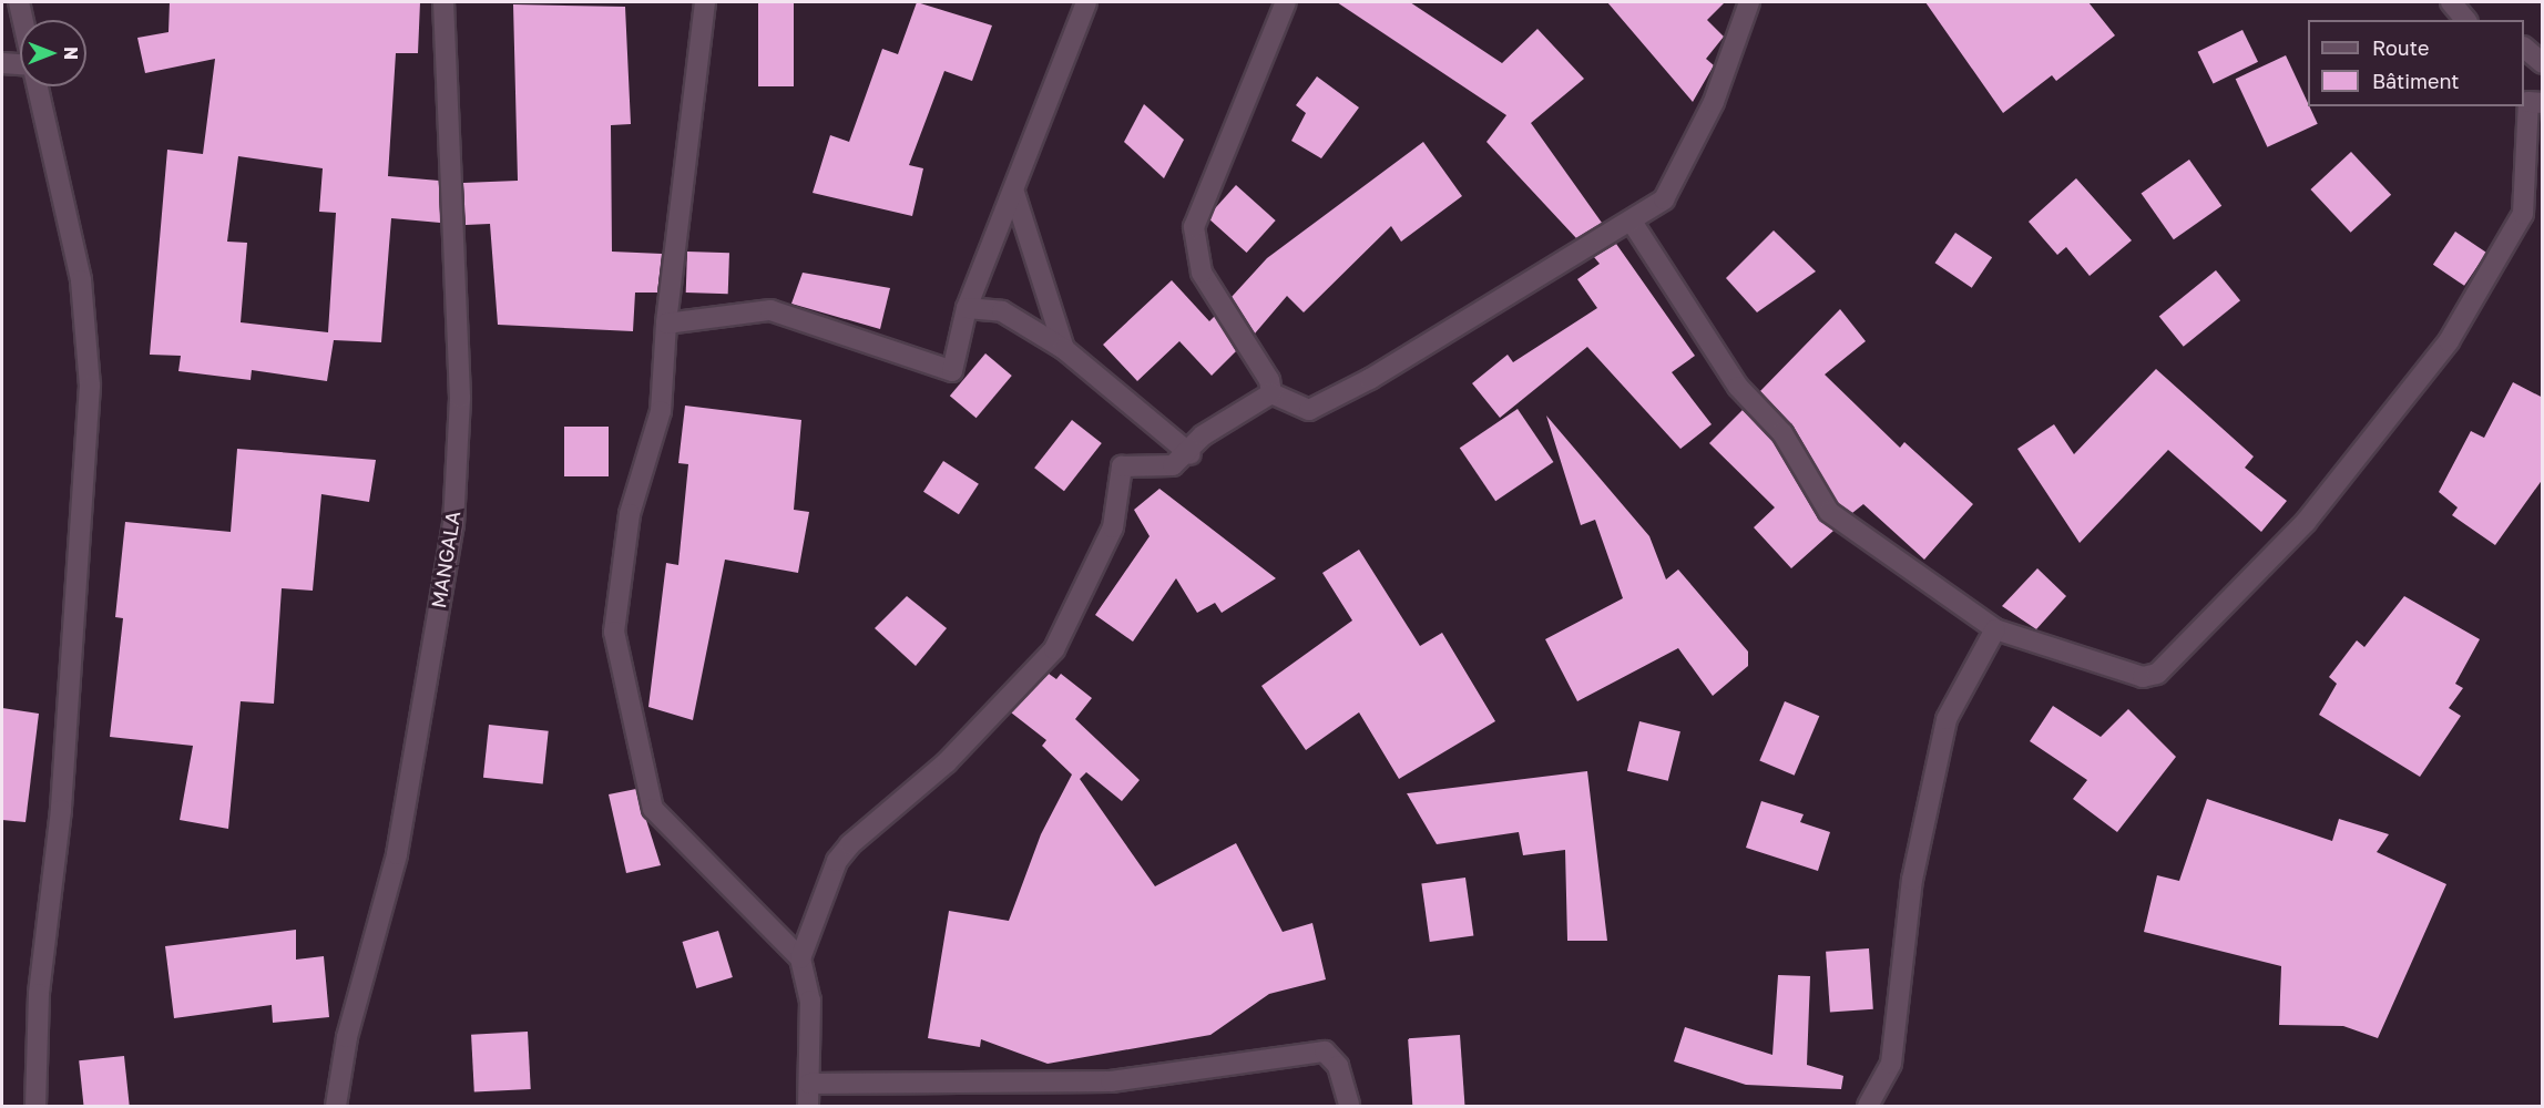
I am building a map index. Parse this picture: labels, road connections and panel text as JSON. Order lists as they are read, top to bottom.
{
  "streets": {
    "street": ["MANGALA"]
  },
  "legend": ["Route", "Bâtiment"],
  "north": "right"
}
